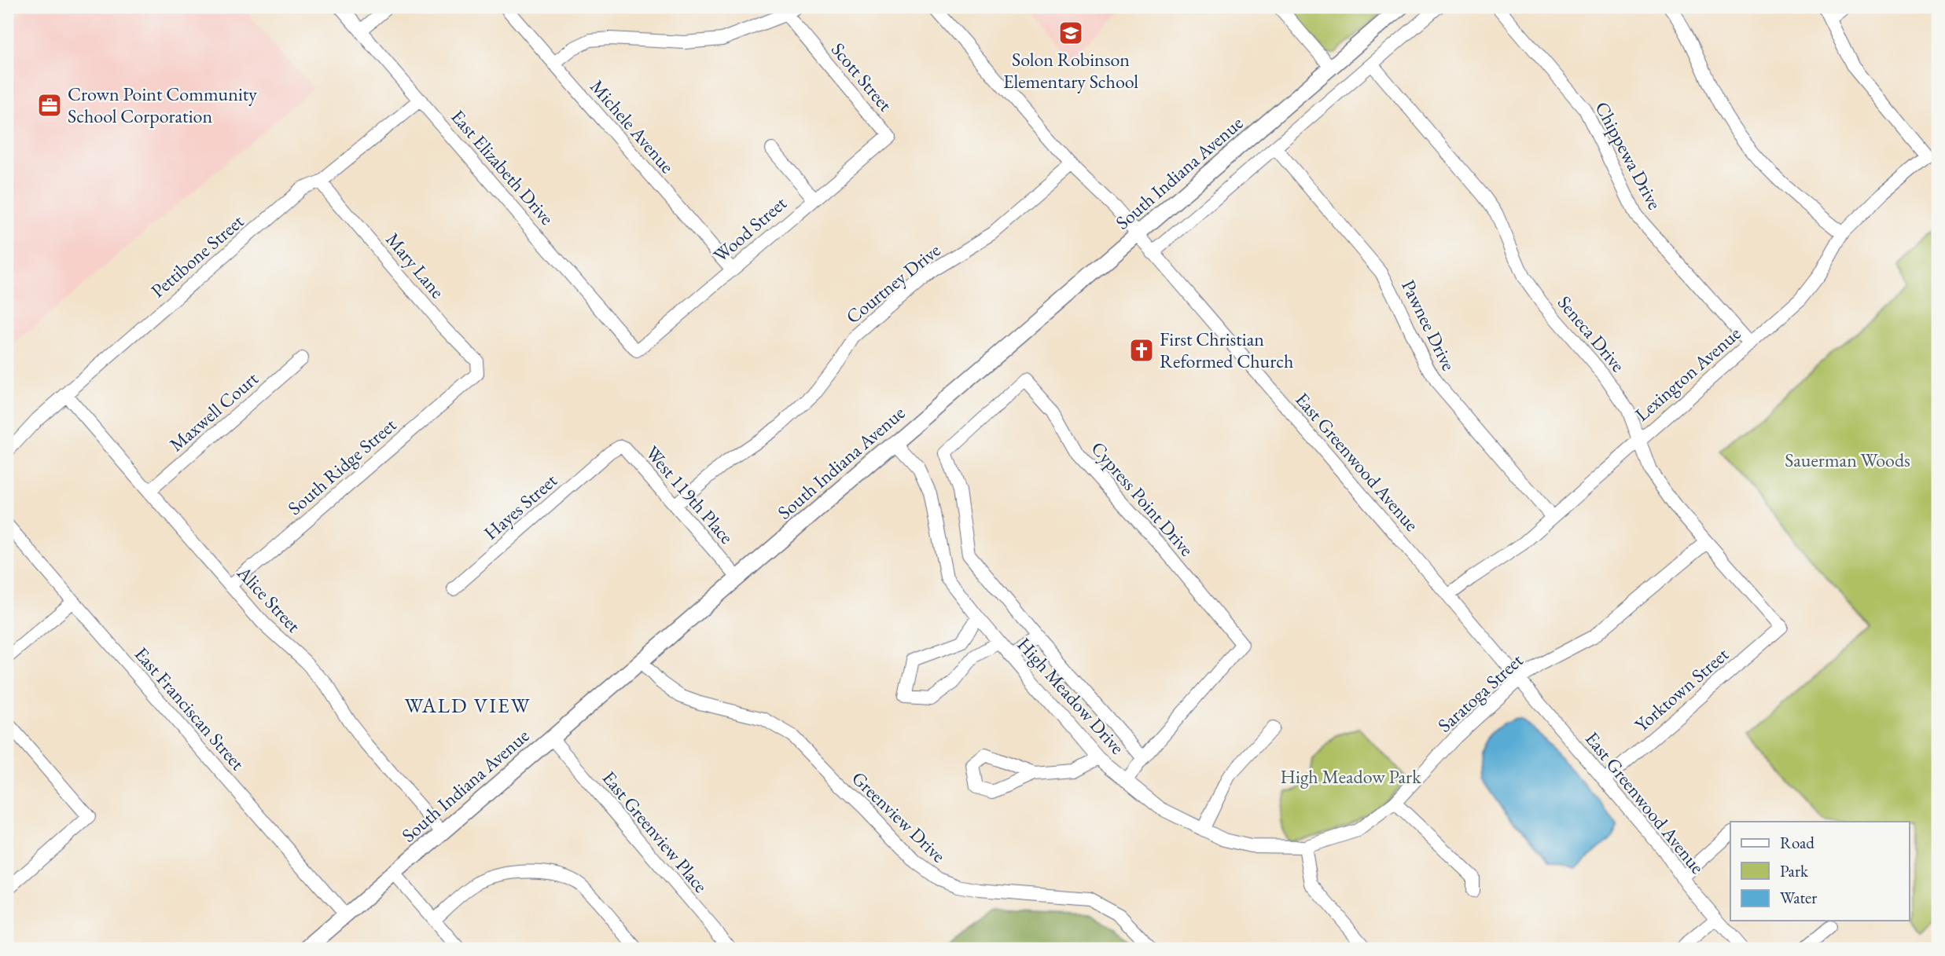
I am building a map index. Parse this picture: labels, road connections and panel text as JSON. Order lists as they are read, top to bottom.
{
  "streets": {
    "main road": ["South Indiana Avenue"],
    "street": [
      "Scott Street",
      "Michele Avenue",
      "Chippewa Drive",
      "East Elizabeth Drive",
      "Wood Street",
      "Pettibone Street",
      "Mary Lane",
      "Courtney Drive",
      "Pawnee Drive",
      "Seneca Drive",
      "Lexington Avenue",
      "Maxwell Court",
      "East Greenwood Avenue",
      "South Ridge Street",
      "West 119th Place",
      "Cypress Point Drive",
      "Hayes Street",
      "Alice Street",
      "Yorktown Street",
      "Saratoga Street",
      "High Meadow Drive",
      "East Franciscan Street",
      "Greenview Drive",
      "East Greenview Place"
    ]
  },
  "crossings": [
    ["Scott Street", "Wood Street"],
    ["Michele Avenue", "Wood Street"],
    ["Chippewa Drive", "Lexington Avenue"],
    ["East Elizabeth Drive", "Wood Street"],
    ["East Elizabeth Drive", "Pettibone Street"],
    ["South Indiana Avenue", "East Greenwood Avenue"],
    ["South Indiana Avenue", "West 119th Place"],
    ["South Indiana Avenue", "Alice Street"],
    ["South Indiana Avenue", "High Meadow Drive"],
    ["South Indiana Avenue", "East Franciscan Street"],
    ["South Indiana Avenue", "Greenview Drive"],
    ["South Indiana Avenue", "East Greenview Place"],
    ["Pettibone Street", "Mary Lane"],
    ["Pettibone Street", "Alice Street"],
    ["Mary Lane", "South Ridge Street"],
    ["Courtney Drive", "East Greenwood Avenue"],
    ["Courtney Drive", "West 119th Place"],
    ["Pawnee Drive", "Lexington Avenue"],
    ["Seneca Drive", "Lexington Avenue"],
    ["Seneca Drive", "Yorktown Street"],
    ["Seneca Drive", "Saratoga Street"],
    ["Lexington Avenue", "East Greenwood Avenue"],
    ["Maxwell Court", "Alice Street"],
    ["East Greenwood Avenue", "Yorktown Street"],
    ["East Greenwood Avenue", "Saratoga Street"],
    ["South Ridge Street", "Alice Street"],
    ["West 119th Place", "Hayes Street"],
    ["Saratoga Street", "High Meadow Drive"]
  ],
  "districts": ["WALD VIEW"],
  "parks": ["Sauerman Woods", "High Meadow Park"],
  "places": {
    "school or university": ["Solon Robinson Elementary School"],
    "office": ["Crown Point Community School Corporation"],
    "church": ["First Christian Reformed Church"]
  },
  "legend": ["Road", "Park", "Water"]
}
